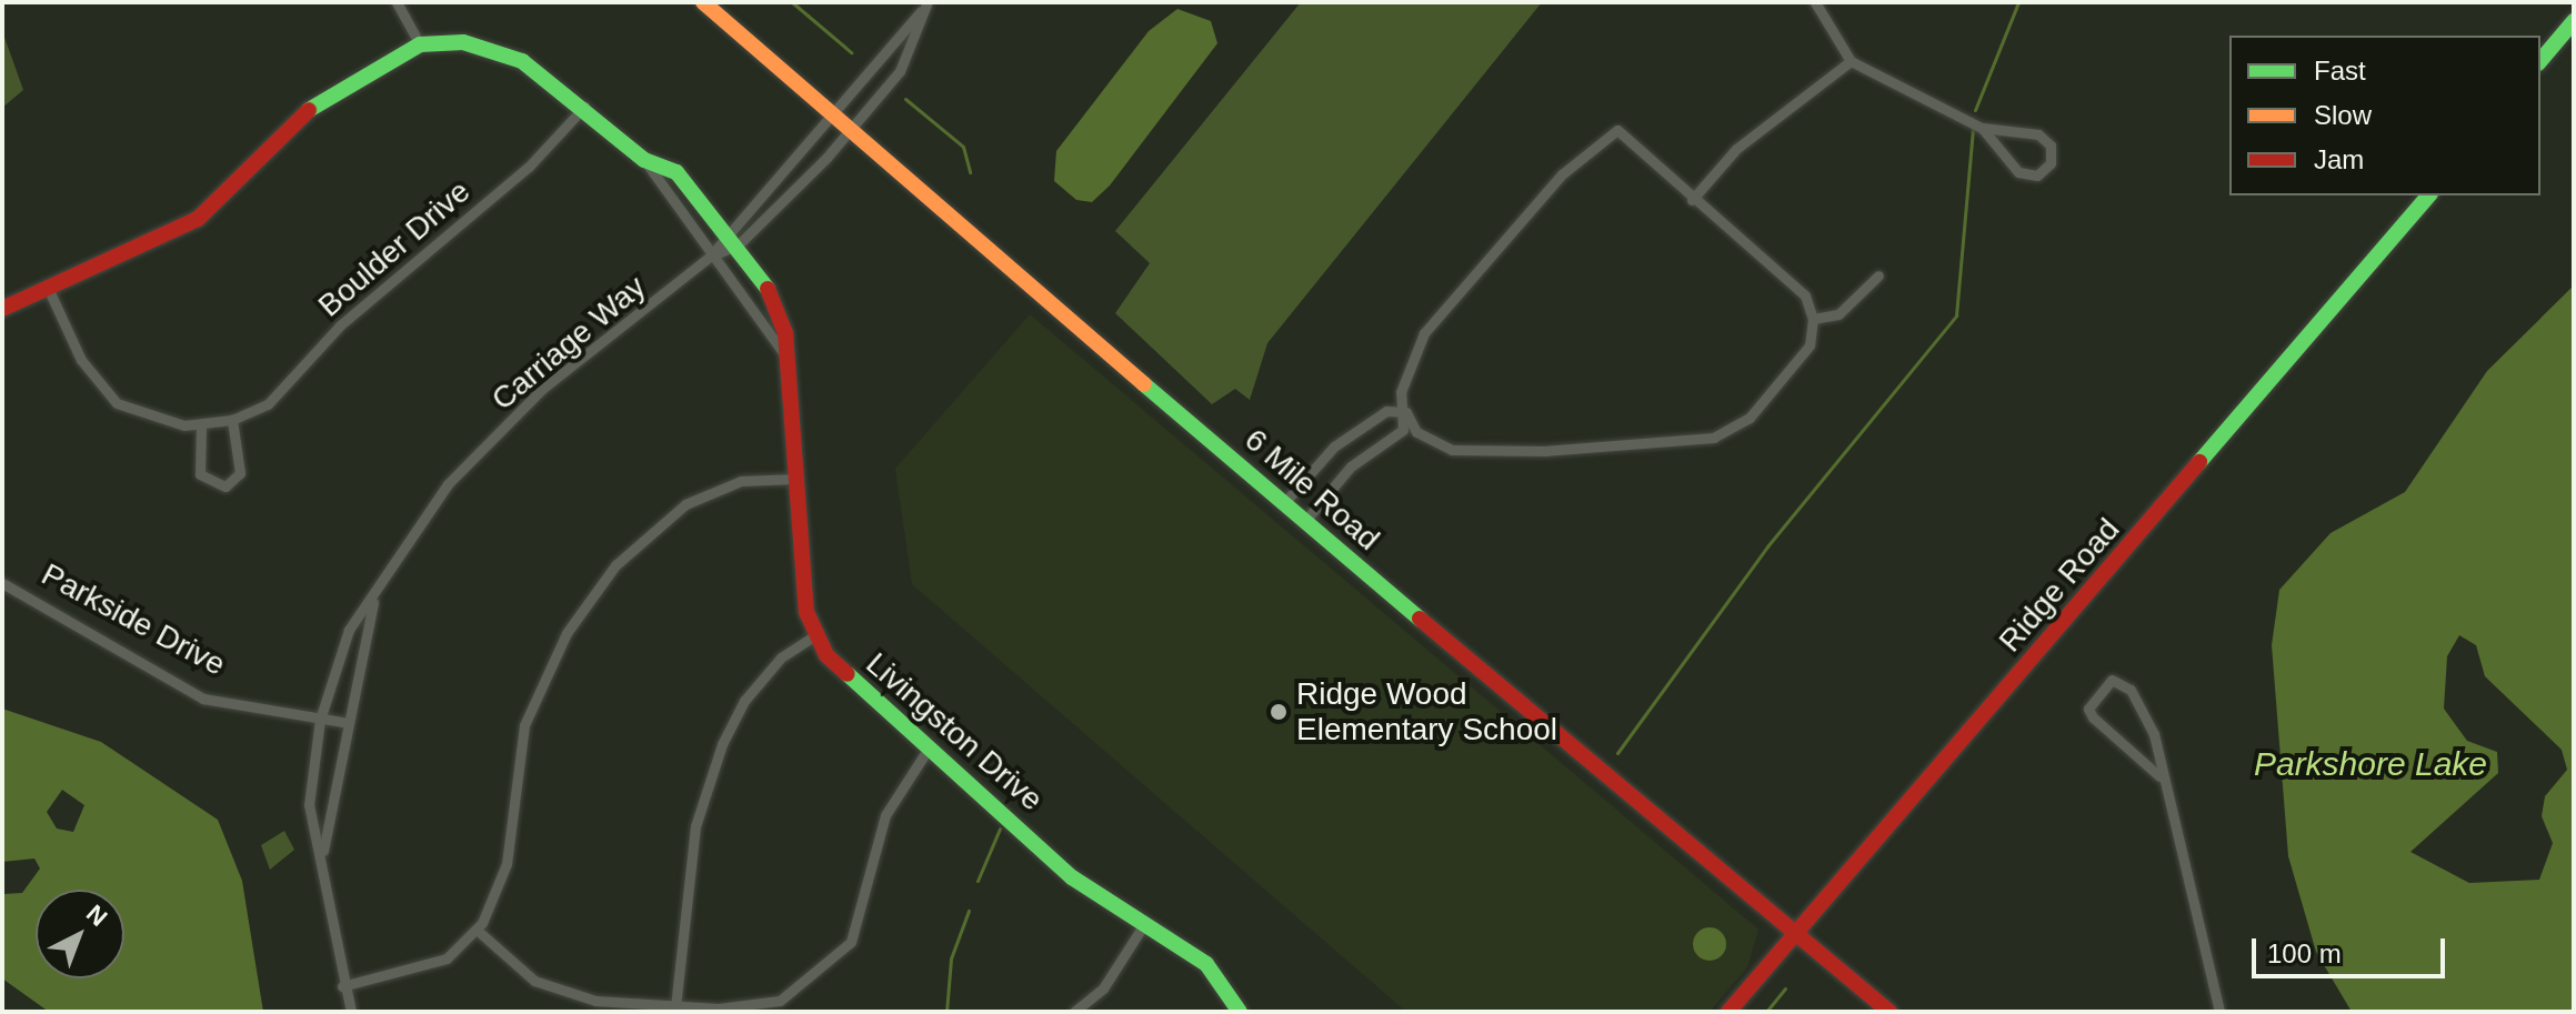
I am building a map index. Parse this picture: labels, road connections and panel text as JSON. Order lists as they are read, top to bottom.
{
  "streets": {
    "street": [
      "Boulder Drive",
      "Carriage Way",
      "6 Mile Road",
      "Ridge Road",
      "Parkside Drive",
      "Livingston Drive"
    ]
  },
  "crossings": [
    ["Carriage Way", "6 Mile Road"],
    ["Carriage Way", "Parkside Drive"],
    ["6 Mile Road", "Ridge Road"]
  ],
  "water": ["Parkshore Lake"],
  "places": ["Ridge Wood Elementary School"],
  "legend": ["Fast", "Slow", "Jam"],
  "scale_bar": "100 m",
  "north": "top right"
}
